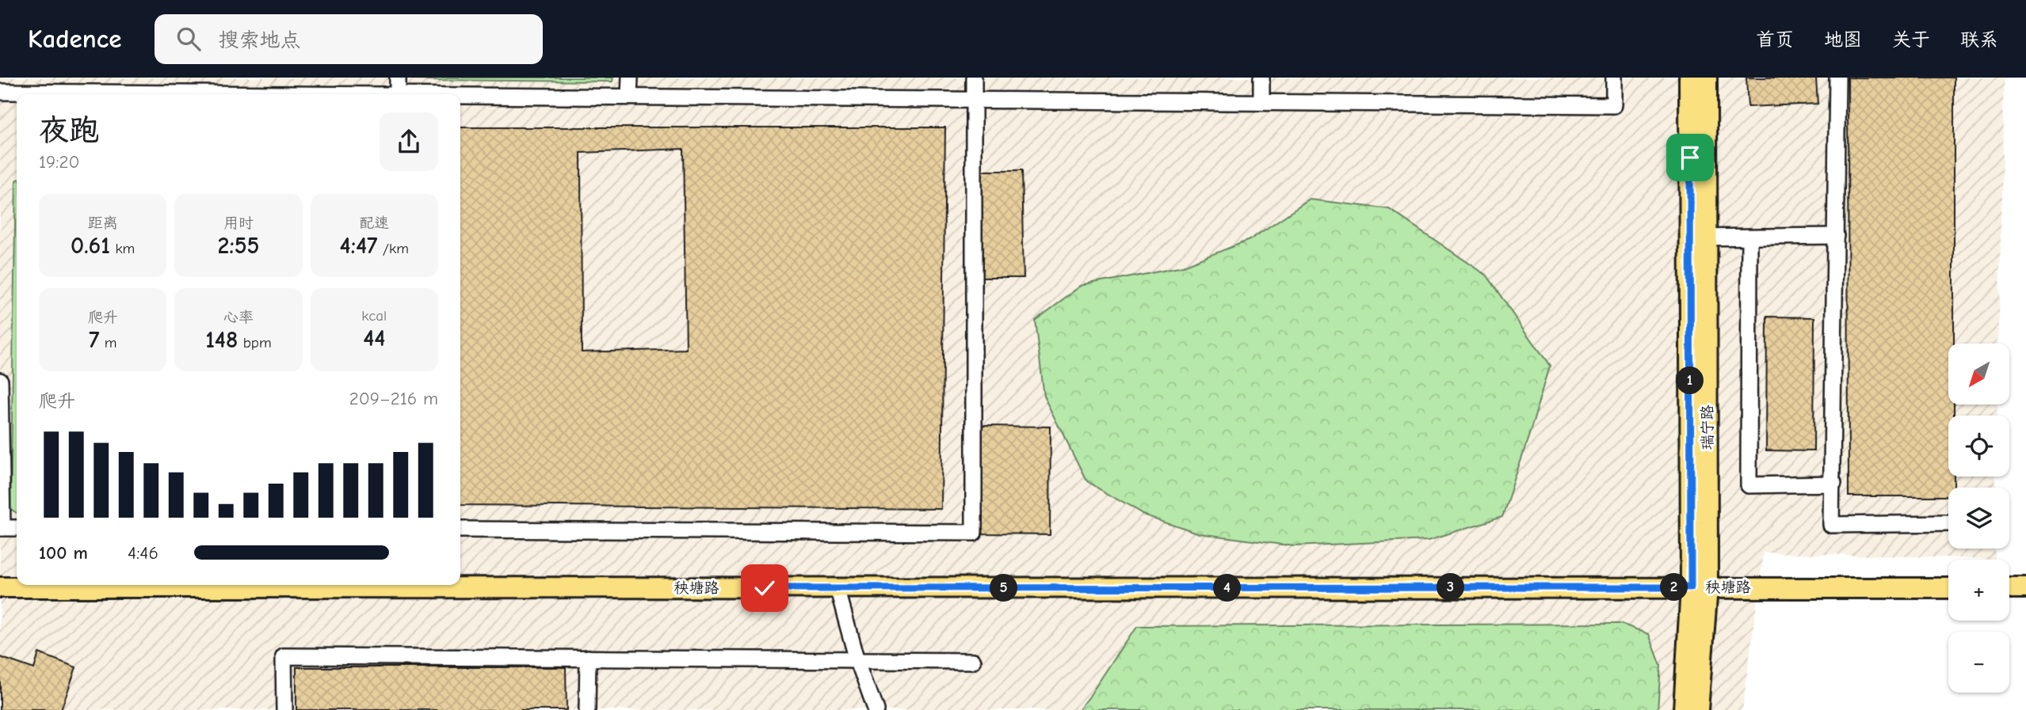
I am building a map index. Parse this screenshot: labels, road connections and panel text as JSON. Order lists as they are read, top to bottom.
{
  "streets": {
    "main road": ["瑞宁路", "秧塘路"]
  },
  "crossings": [
    ["瑞宁路", "秧塘路"]
  ],
  "north": "bottom left",
  "page": {
    "header": "Kadence",
    "search": "搜索地点",
    "nav": [
      "首页",
      "地图",
      "关于",
      "联系"
    ],
    "heading": ["夜跑", "19:20"],
    "stats": [
      ["距离", "0.61 km"],
      ["用时", "2:55"],
      ["配速", "4:47 /km"],
      ["爬升", "7 m"],
      ["心率", "148 bpm"],
      ["kcal", "44"]
    ],
    "map_buttons": ["+", "−"],
    "pins": [
      "1",
      "2",
      "3",
      "4",
      "5"
    ],
    "chart": ["爬升", "209–216 m"],
    "list": [
      {
        "name": "100 m",
        "note": "4:46"
      }
    ]
  }
}
